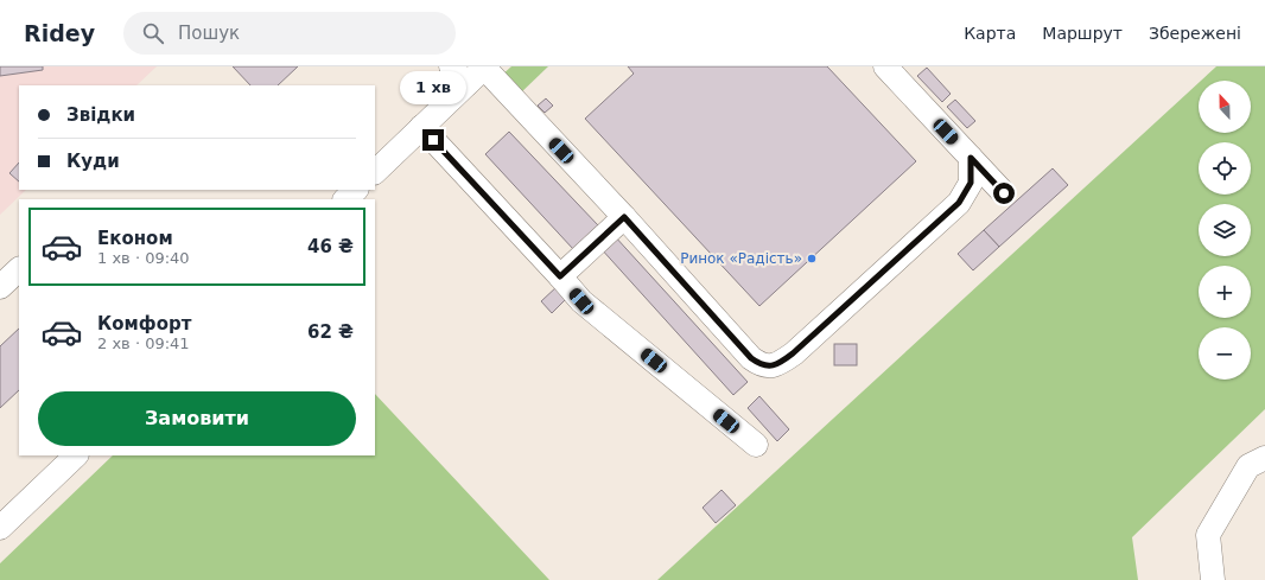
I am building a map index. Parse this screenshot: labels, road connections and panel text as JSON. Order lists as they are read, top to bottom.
{
  "places": ["Ринок «Радість»"],
  "north": "top",
  "page": {
    "header": "Ridey",
    "search": "Пошук",
    "nav": ["Карта", "Маршрут", "Збережені"],
    "bubble": "1 хв",
    "map_buttons": ["+", "−"],
    "banner": ["Звідки", "Куди"],
    "list": [
      {
        "name": "Економ",
        "note": "1 хв · 09:40",
        "value": "46 ₴"
      },
      {
        "name": "Комфорт",
        "note": "2 хв · 09:41",
        "value": "62 ₴"
      }
    ],
    "buttons": "Замовити"
  }
}
